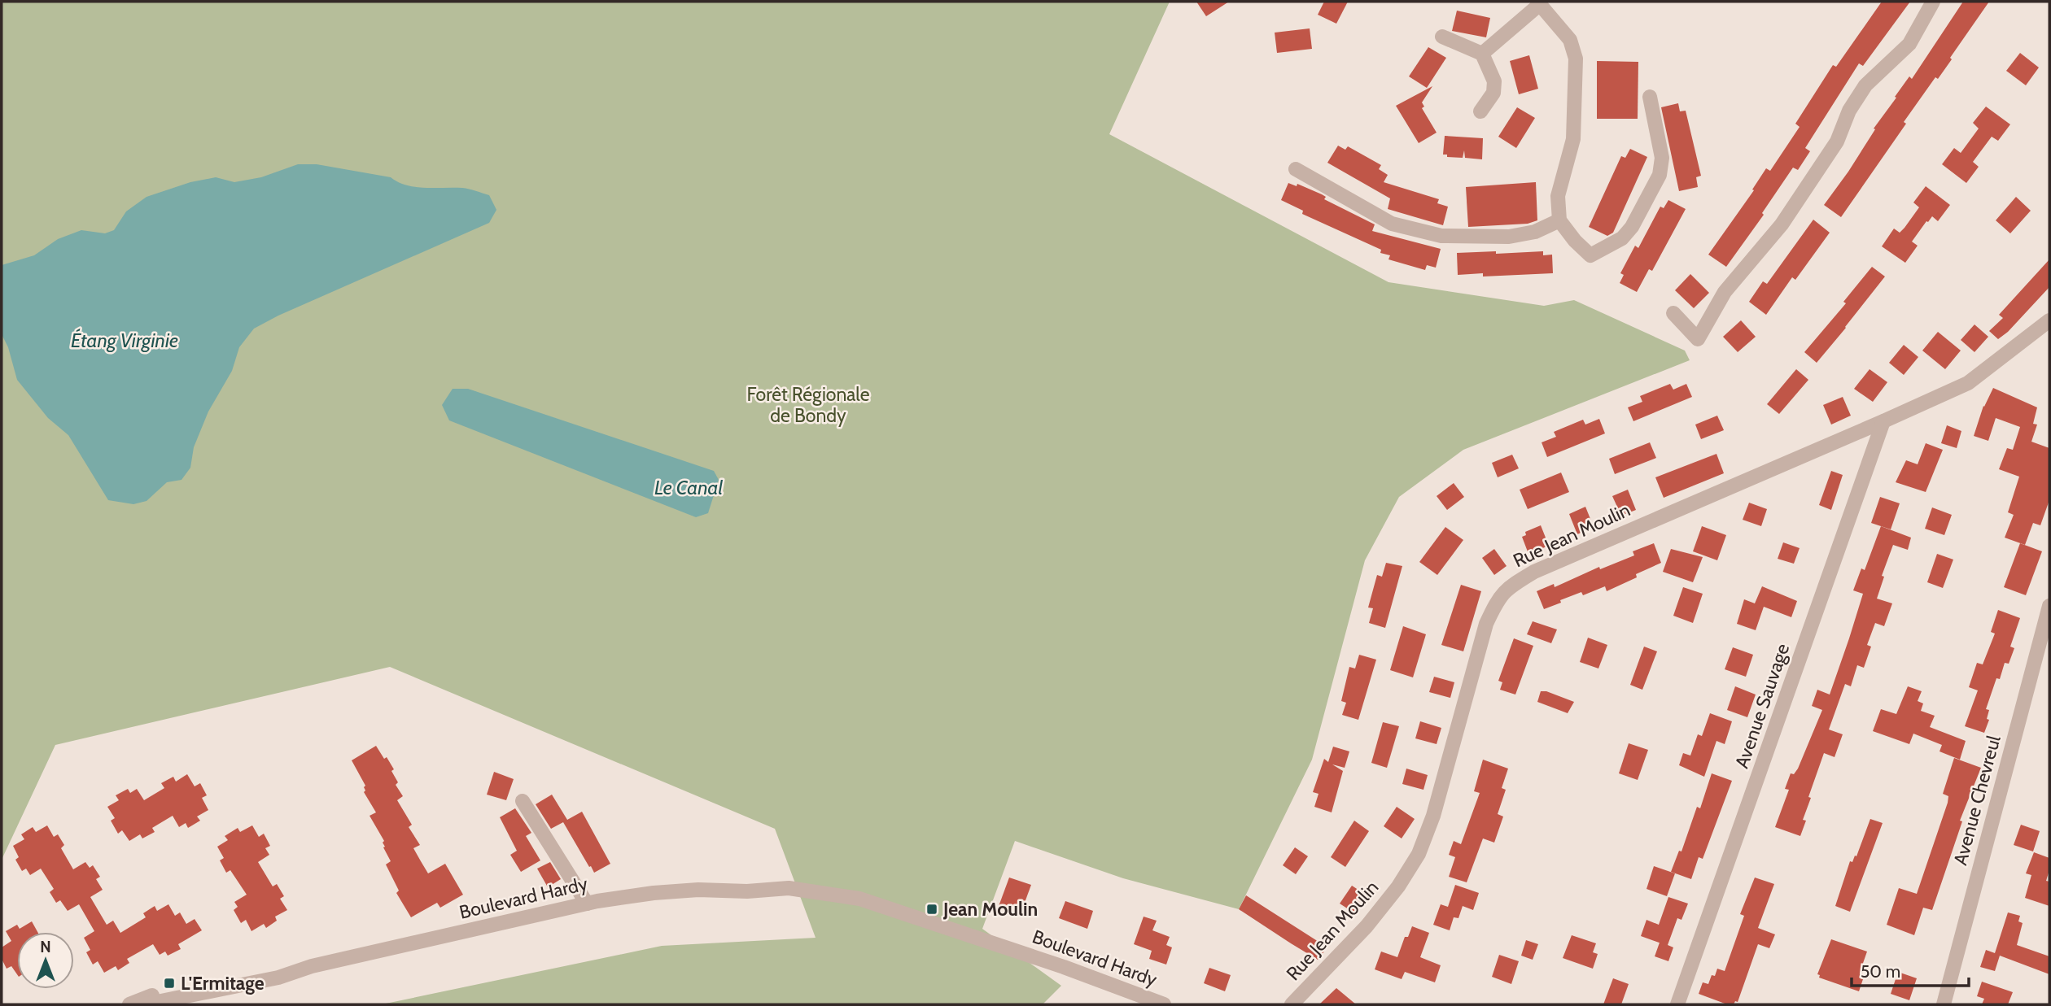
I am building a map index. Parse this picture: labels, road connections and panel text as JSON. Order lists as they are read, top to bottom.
{
  "streets": {
    "street": [
      "Rue Jean Moulin",
      "Avenue Sauvage",
      "Avenue Chevreul",
      "Boulevard Hardy"
    ]
  },
  "crossings": [
    ["Rue Jean Moulin", "Avenue Sauvage"]
  ],
  "water": ["Étang Virginie", "Le Canal"],
  "parks": ["Forêt Régionale de Bondy"],
  "places": {
    "transit": ["Jean Moulin", "L'Ermitage"]
  },
  "scale_bar": "50 m",
  "north": "top"
}
